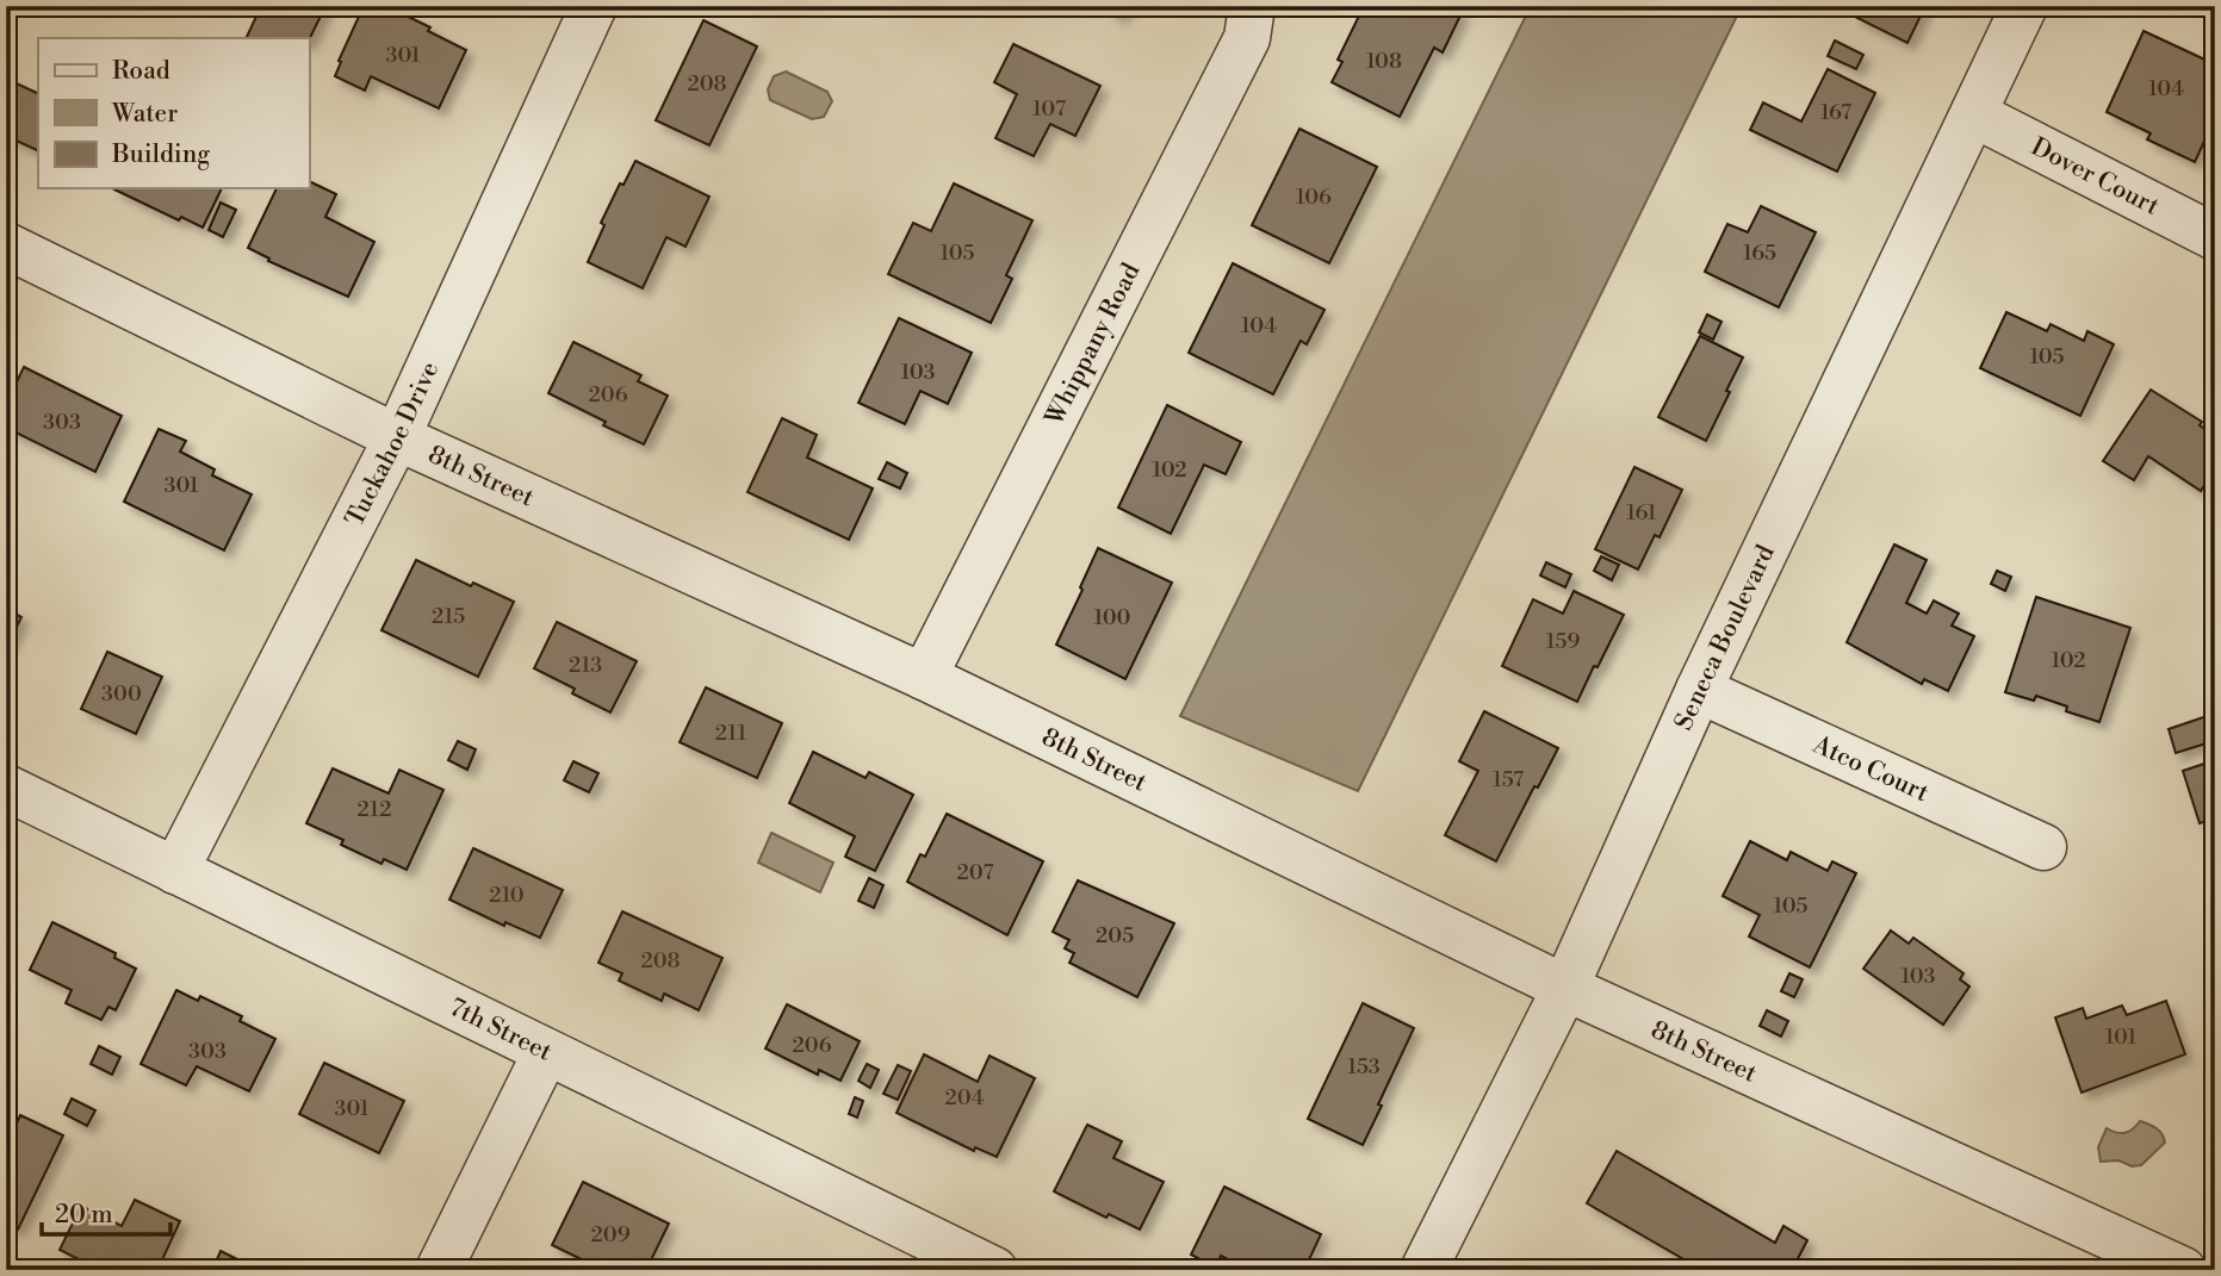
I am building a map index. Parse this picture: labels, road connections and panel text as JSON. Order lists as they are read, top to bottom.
{
  "streets": {
    "street": [
      "Dover Court",
      "Whippany Road",
      "Tuckahoe Drive",
      "8th Street",
      "Seneca Boulevard",
      "Atco Court",
      "7th Street"
    ]
  },
  "crossings": [
    ["Dover Court", "Seneca Boulevard"],
    ["Whippany Road", "8th Street"],
    ["Tuckahoe Drive", "8th Street"],
    ["Tuckahoe Drive", "7th Street"],
    ["8th Street", "Seneca Boulevard"],
    ["Seneca Boulevard", "Atco Court"]
  ],
  "house_numbers": [
    "301",
    "108",
    "208",
    "104",
    "107",
    "167",
    "106",
    "105",
    "165",
    "104",
    "105",
    "103",
    "206",
    "303",
    "102",
    "301",
    "161",
    "215",
    "100",
    "159",
    "102",
    "213",
    "300",
    "211",
    "157",
    "212",
    "207",
    "210",
    "105",
    "205",
    "208",
    "103",
    "101",
    "206",
    "303",
    "153",
    "204",
    "301",
    "209"
  ],
  "legend": ["Road", "Water", "Building"],
  "scale_bar": "20 m"
}
